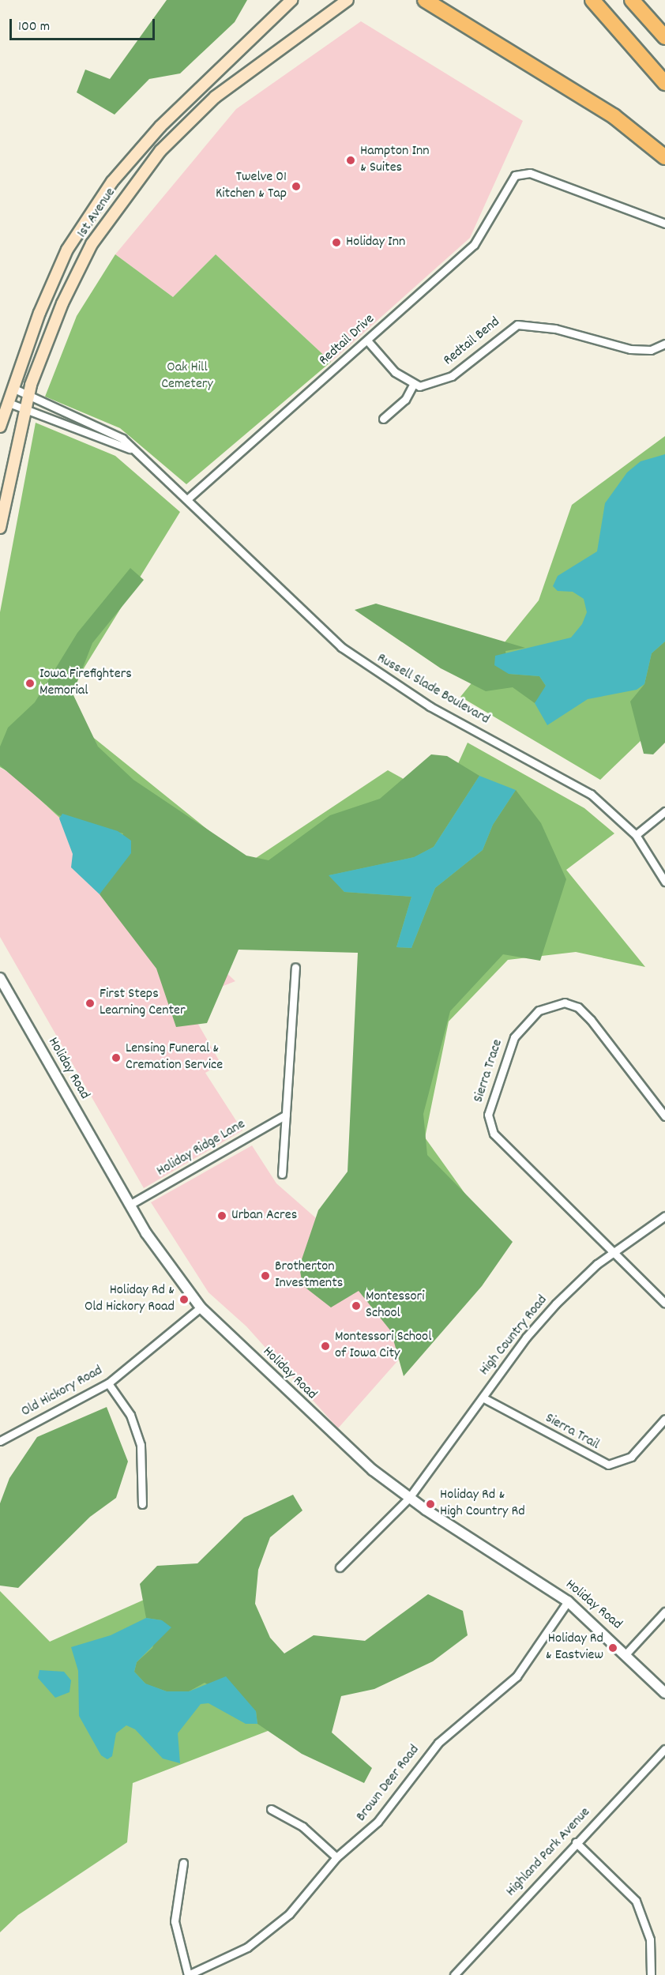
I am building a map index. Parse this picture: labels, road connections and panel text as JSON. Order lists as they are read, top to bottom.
{
  "streets": {
    "main road": ["1st Avenue"],
    "street": [
      "Redtail Drive",
      "Redtail Bend",
      "Russell Slade Boulevard",
      "Holiday Road",
      "Sierra Trace",
      "Holiday Ridge Lane",
      "High Country Road",
      "Old Hickory Road",
      "Sierra Trail",
      "Brown Deer Road",
      "Highland Park Avenue"
    ]
  },
  "crossings": [
    ["1st Avenue", "Russell Slade Boulevard"],
    ["Redtail Drive", "Russell Slade Boulevard"],
    ["Holiday Road", "Holiday Ridge Lane"],
    ["Holiday Road", "High Country Road"],
    ["Holiday Road", "Old Hickory Road"],
    ["Holiday Road", "Brown Deer Road"],
    ["Sierra Trace", "High Country Road"],
    ["High Country Road", "Sierra Trail"]
  ],
  "parks": ["Oak Hill Cemetery"],
  "places": [
    "Hampton Inn & Suites",
    "Twelve 01 Kitchen & Tap",
    "Holiday Inn",
    "Iowa Firefighters Memorial",
    "First Steps Learning Center",
    "Lensing Funeral & Cremation Service",
    "Urban Acres",
    "Brotherton Investments",
    "Holiday Rd & Old Hickory Road",
    "Montessori School",
    "Montessori School of Iowa City",
    "Holiday Rd & High Country Rd",
    "Holiday Rd & Eastview"
  ],
  "scale_bar": "100 m"
}
